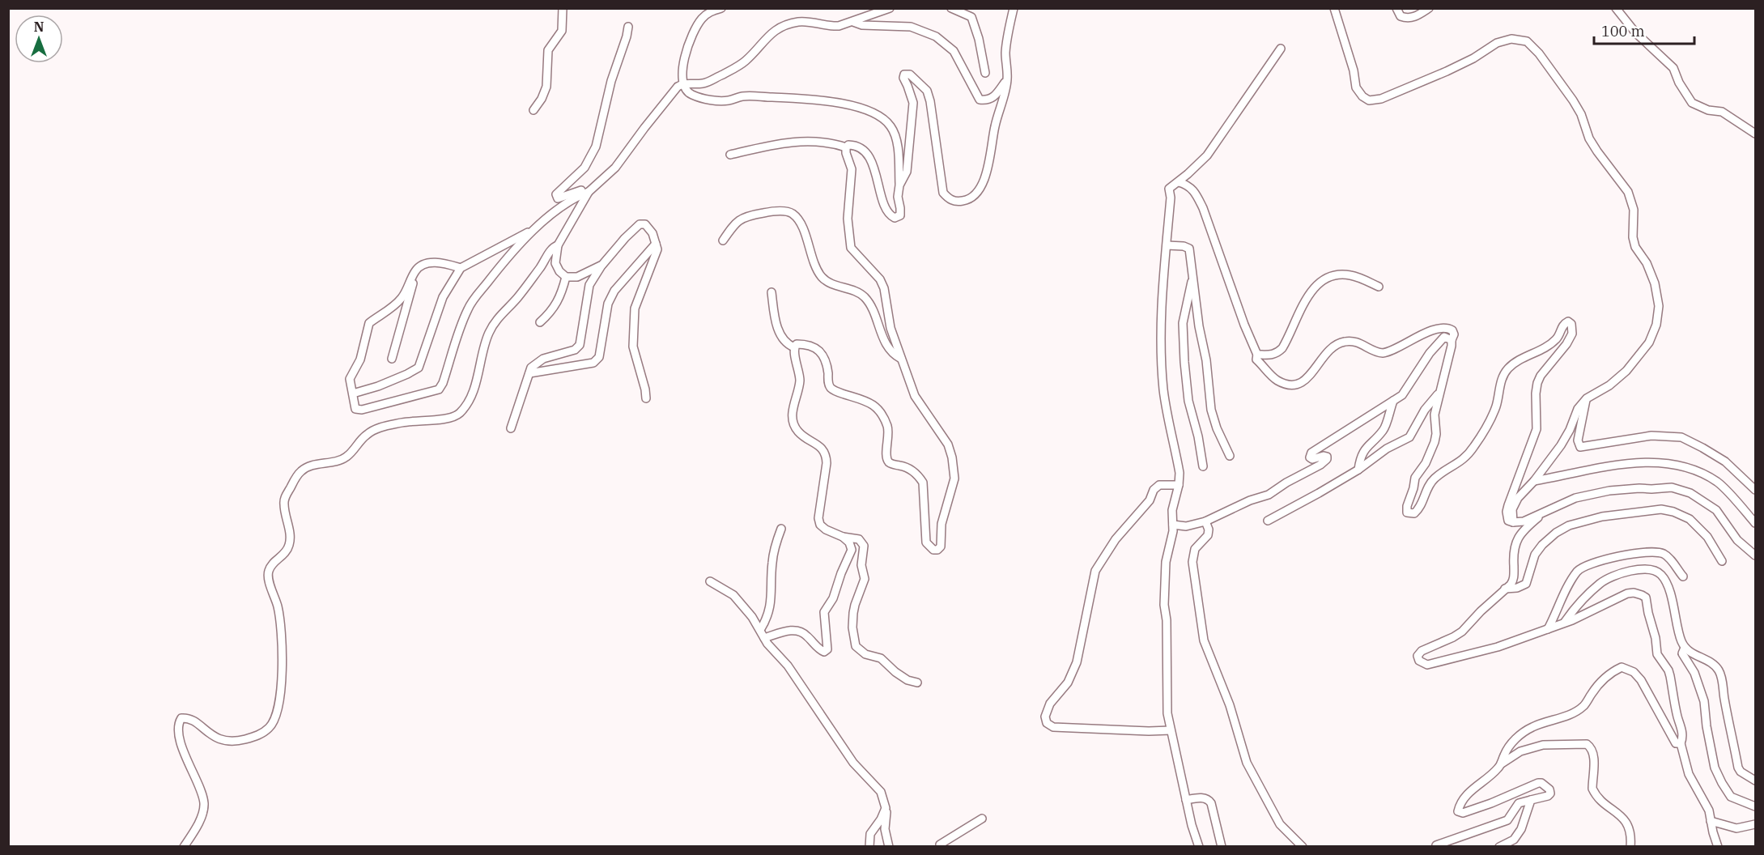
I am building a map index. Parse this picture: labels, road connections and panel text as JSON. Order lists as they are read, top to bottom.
{
  "scale_bar": "100 m",
  "north": "top"
}
